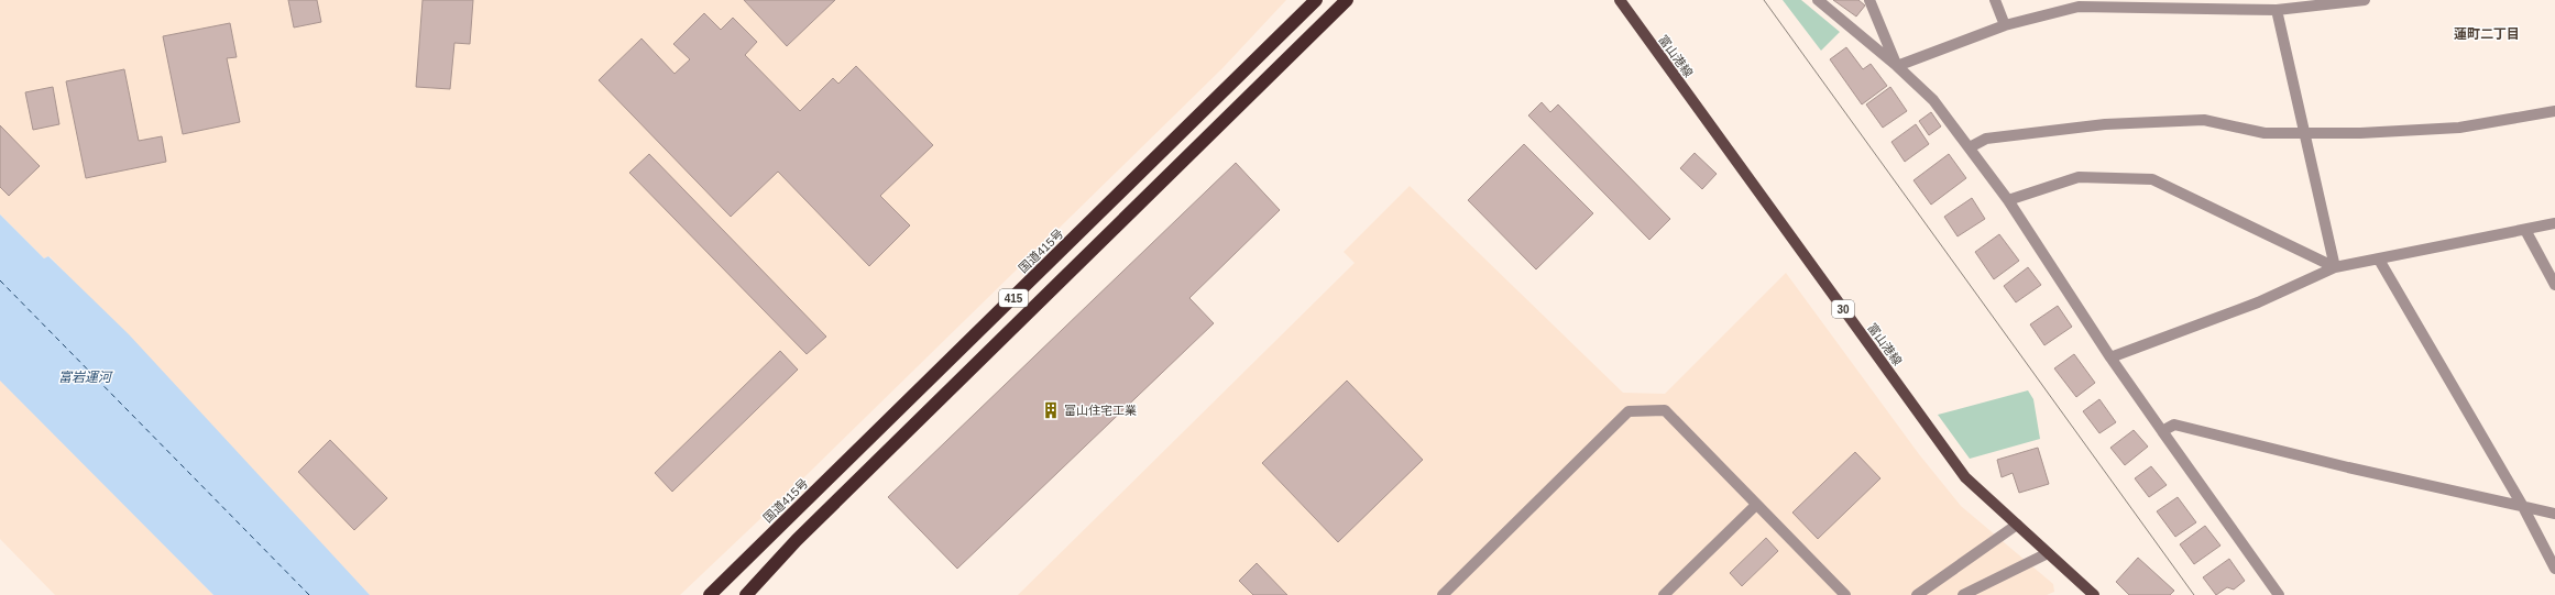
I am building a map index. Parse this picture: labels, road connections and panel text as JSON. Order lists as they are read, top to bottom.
{
  "streets": {
    "highway": ["国道415号", "415"],
    "main road": ["富山港線", "30"]
  },
  "districts": ["蓮町二丁目"],
  "water": ["富岩運河"],
  "places": {
    "building": ["富山住宅工業"]
  }
}
